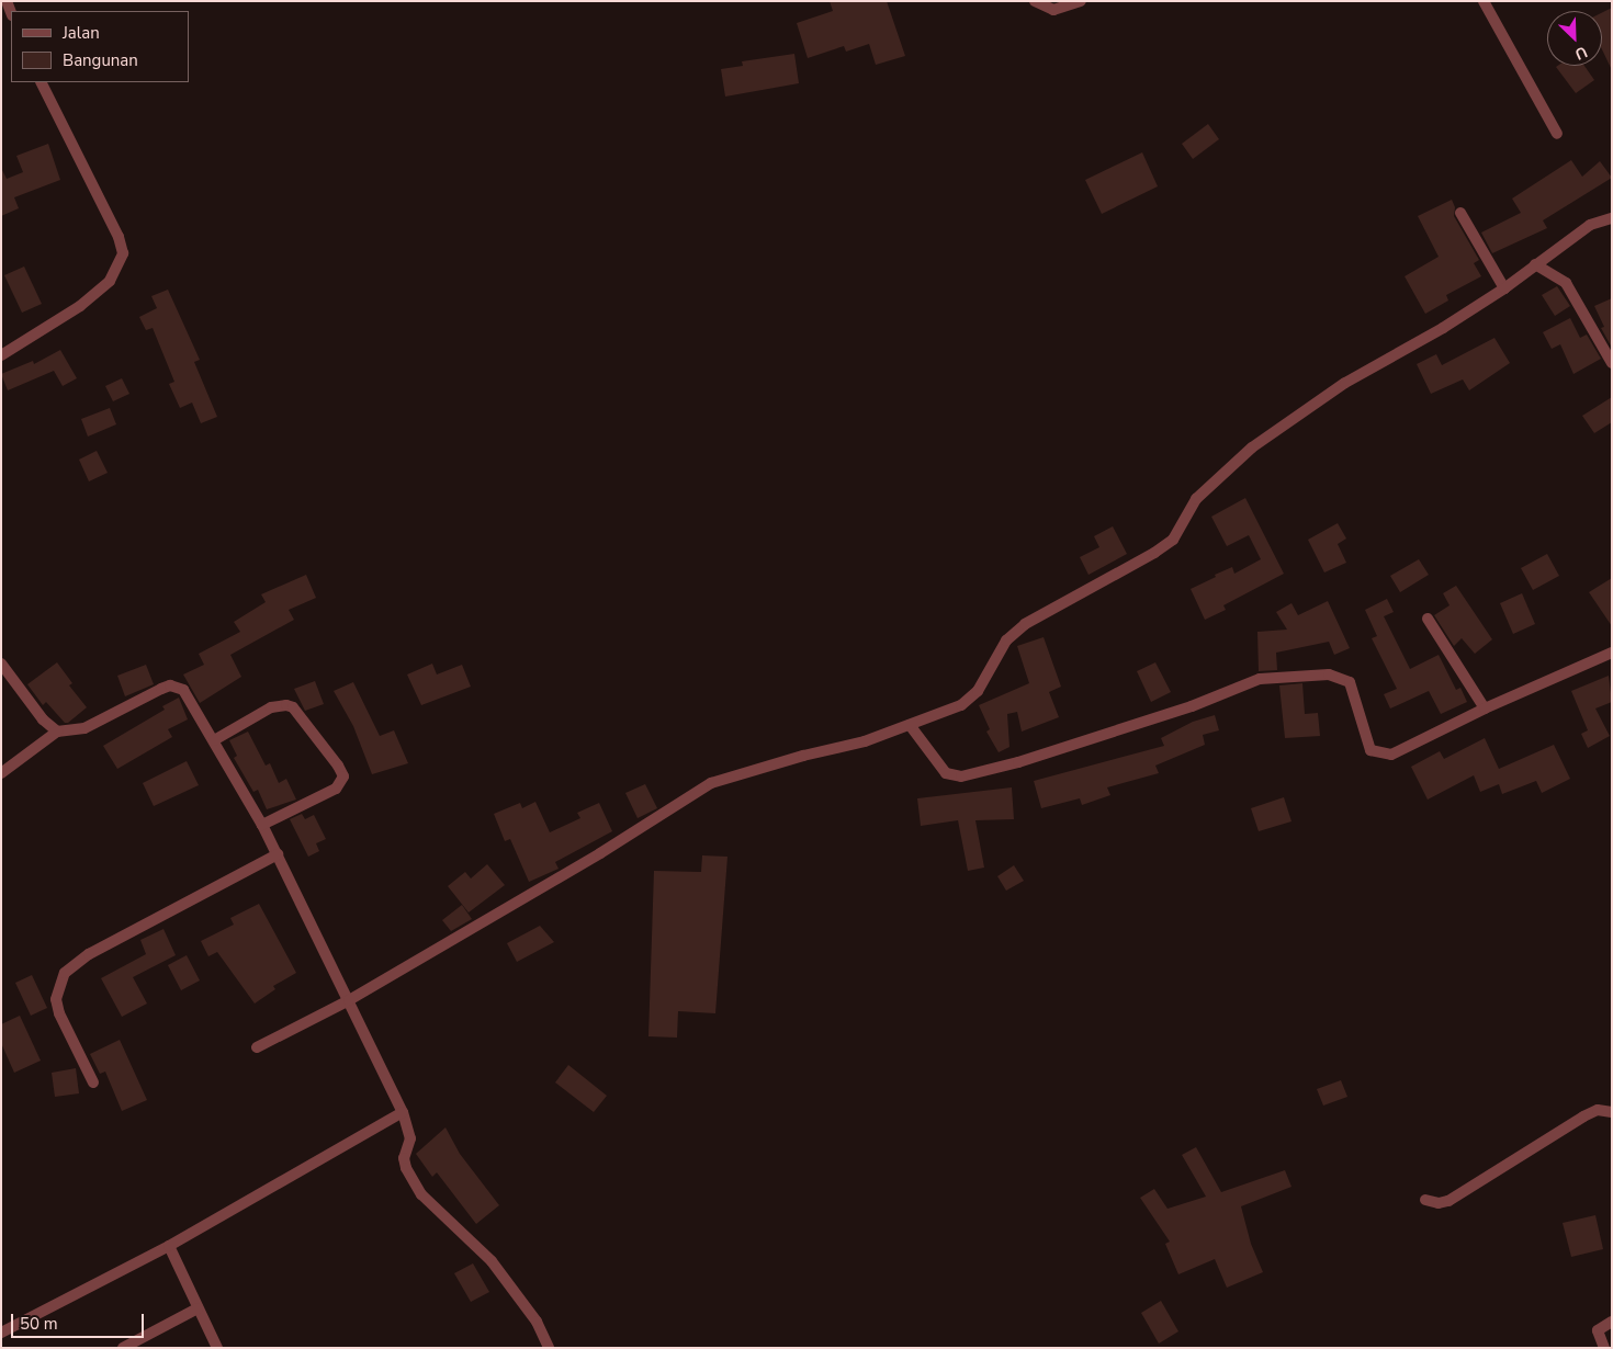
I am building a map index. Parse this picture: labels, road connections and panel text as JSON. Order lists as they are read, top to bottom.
{
  "legend": ["Jalan", "Bangunan"],
  "scale_bar": "50 m",
  "north": "bottom right"
}
